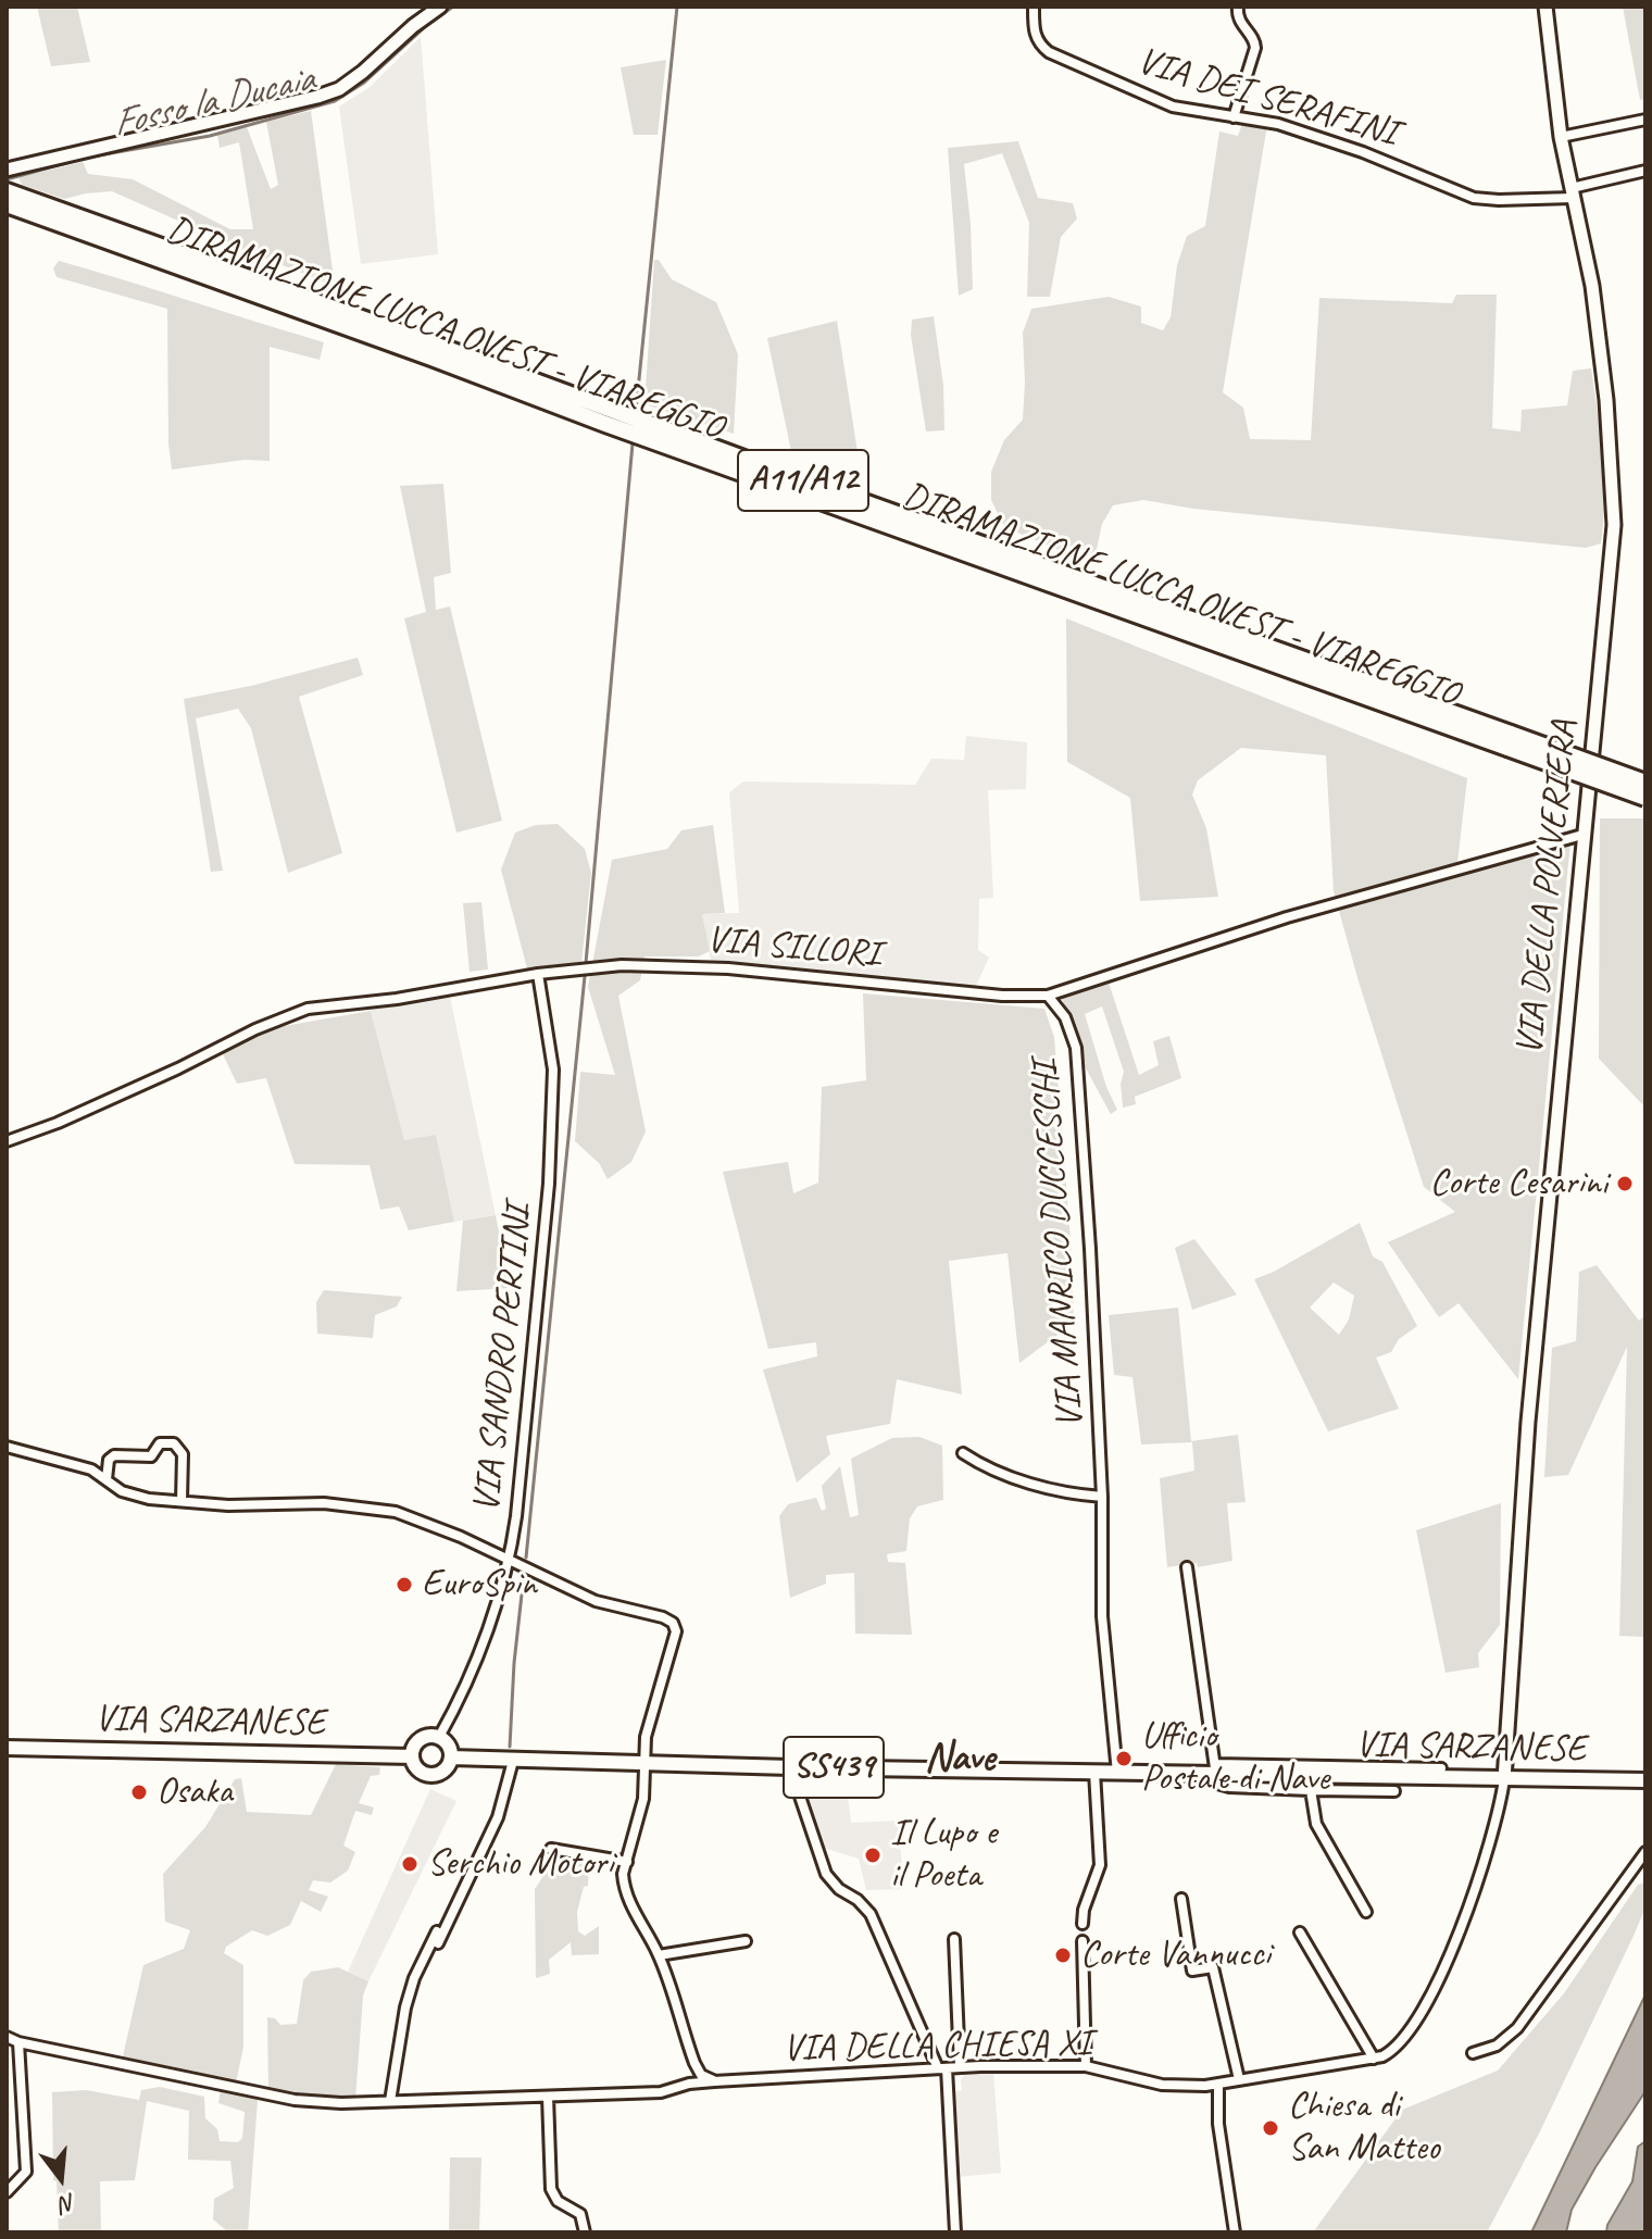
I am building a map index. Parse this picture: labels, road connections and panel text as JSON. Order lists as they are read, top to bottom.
{
  "streets": {
    "highway": ["DIRAMAZIONE LUCCA OVEST - VIAREGGIO", "A11/A12"],
    "main road": ["VIA SARZANESE", "SS439"],
    "street": [
      "VIA DEI SERAFINI",
      "VIA DELLA POLVERIERA",
      "VIA SILLORI",
      "VIA MANRICO DUCCESCHI",
      "VIA SANDRO PERTINI",
      "VIA DELLA CHIESA XI"
    ]
  },
  "crossings": [
    ["VIA DEI SERAFINI", "VIA DELLA POLVERIERA"],
    ["VIA DELLA POLVERIERA", "VIA SILLORI"],
    ["VIA DELLA POLVERIERA", "VIA SARZANESE"],
    ["VIA DELLA POLVERIERA", "VIA DELLA CHIESA XI"],
    ["VIA SILLORI", "VIA MANRICO DUCCESCHI"],
    ["VIA SILLORI", "VIA SANDRO PERTINI"],
    ["VIA MANRICO DUCCESCHI", "VIA SARZANESE"],
    ["VIA SANDRO PERTINI", "VIA SARZANESE"],
    ["VIA SARZANESE", "VIA DELLA CHIESA XI"]
  ],
  "districts": ["Nave"],
  "water": ["Fosso la Ducaia"],
  "places": [
    "Corte Cesarini",
    "EuroSpin",
    "Ufficio Postale di Nave",
    "Osaka",
    "Il Lupo e il Poeta",
    "Serchio Motori",
    "Corte Vannucci",
    "Chiesa di San Matteo"
  ],
  "north": "bottom"
}
